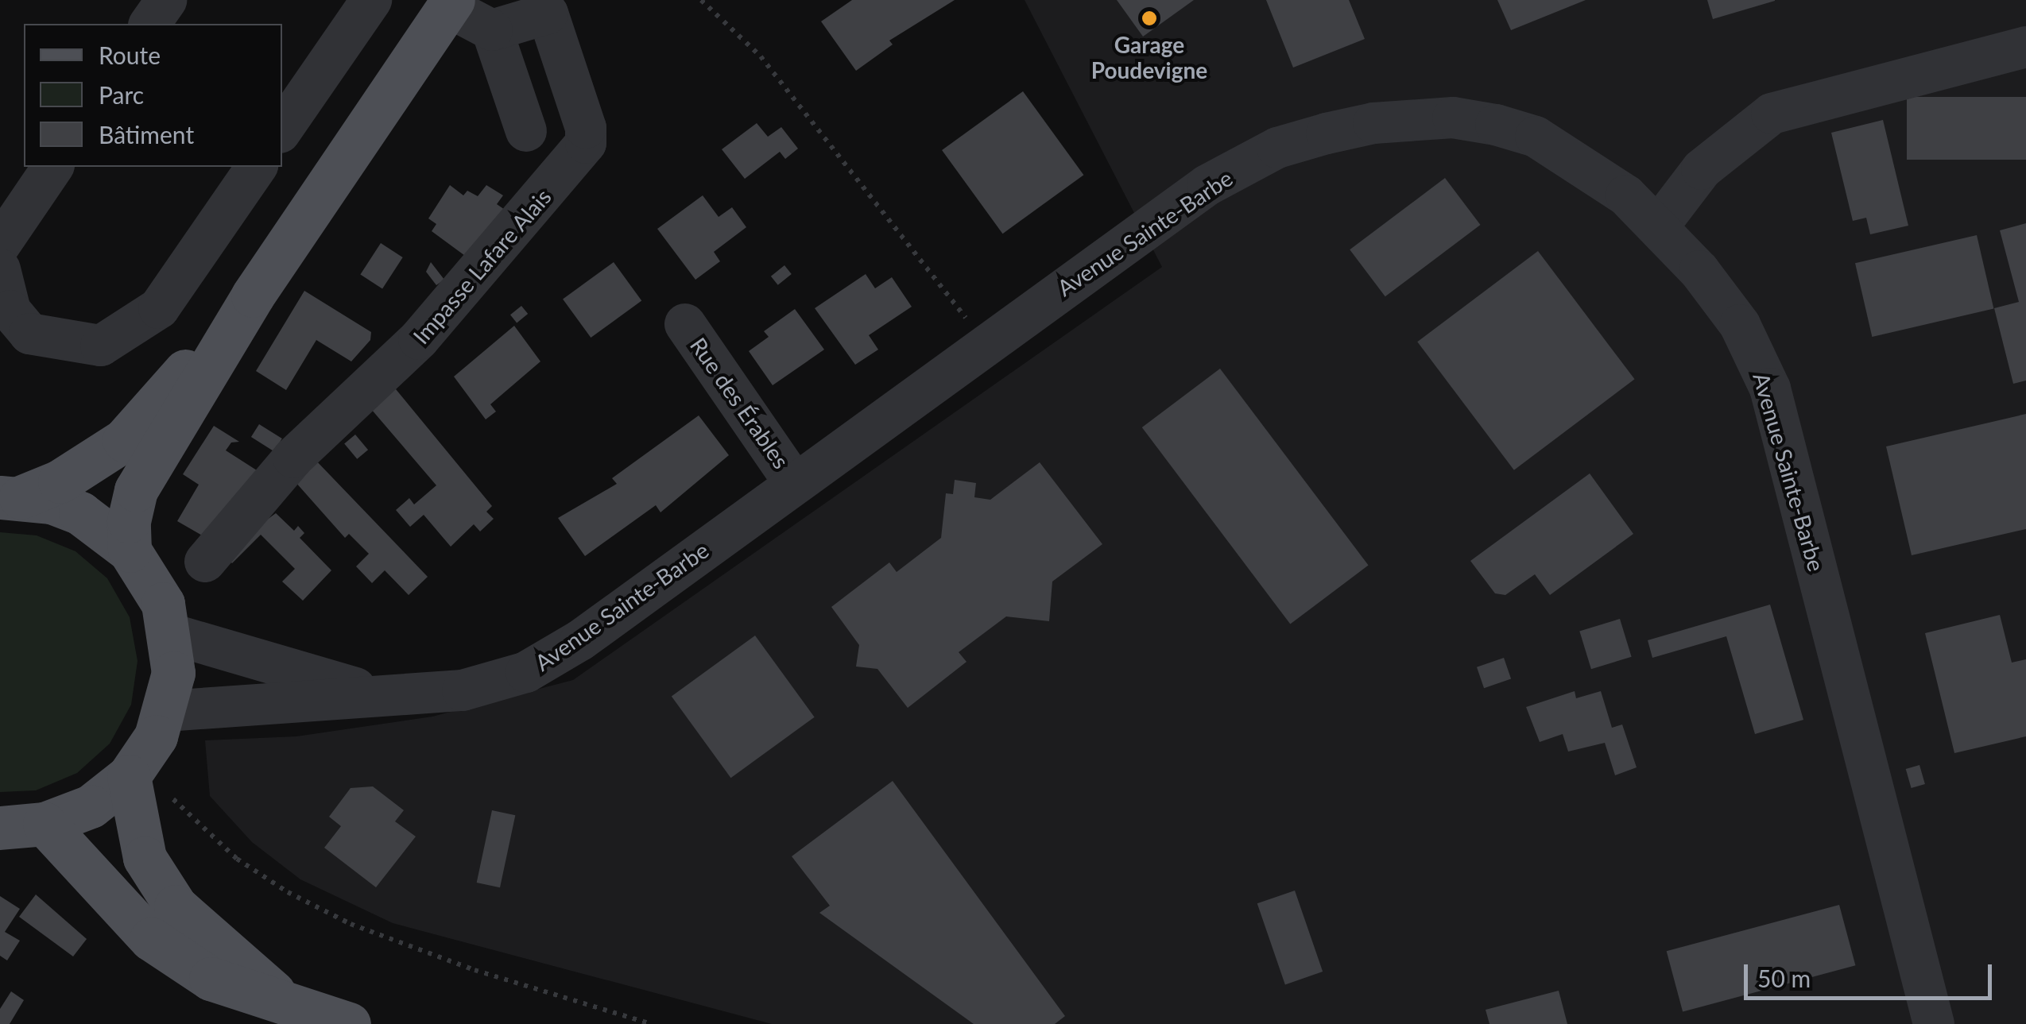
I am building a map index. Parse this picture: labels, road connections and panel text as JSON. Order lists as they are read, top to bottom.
{
  "streets": {
    "street": ["Avenue Sainte-Barbe", "Impasse Lafare Alais", "Rue des Érables"]
  },
  "crossings": [
    ["Avenue Sainte-Barbe", "Rue des Érables"]
  ],
  "places": ["Garage Poudevigne"],
  "legend": ["Route", "Parc", "Bâtiment"],
  "scale_bar": "50 m"
}
